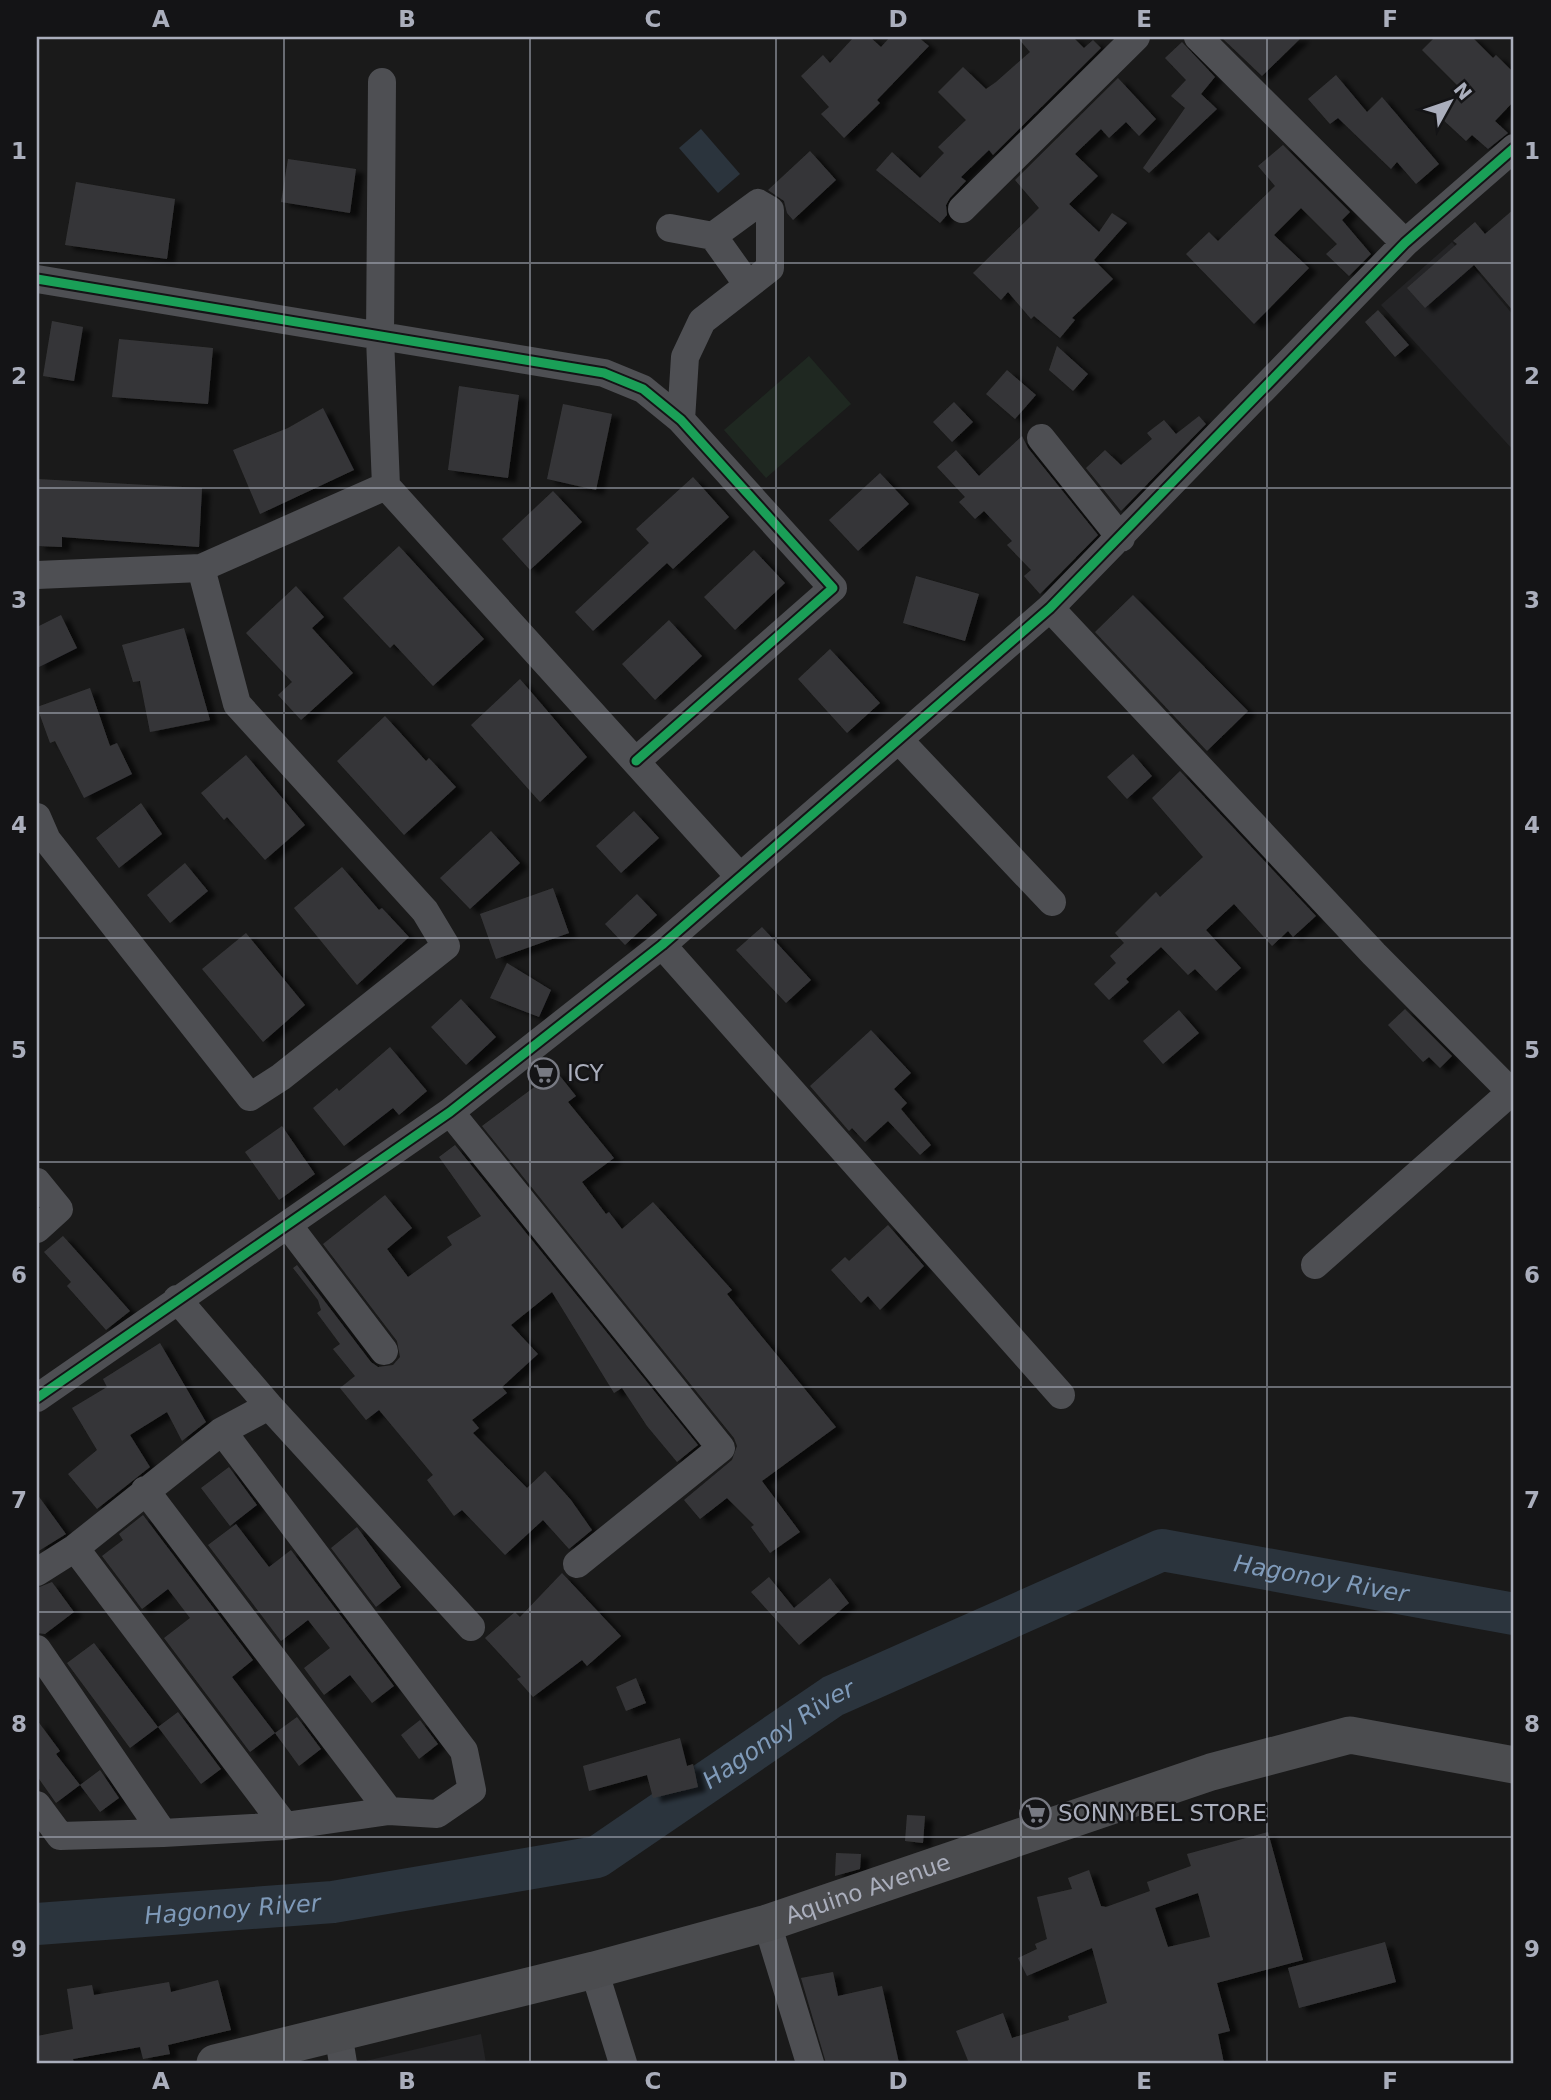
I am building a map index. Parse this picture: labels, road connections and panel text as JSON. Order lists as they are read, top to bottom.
{
  "streets": {
    "main road": ["Aquino Avenue"]
  },
  "water": ["Hagonoy River"],
  "places": {
    "supermarket": ["ICY", "SONNYBEL STORE"]
  },
  "north": "top right",
  "grid": {
    "columns": [
      "A",
      "B",
      "C",
      "D",
      "E",
      "F"
    ],
    "rows": [
      "1",
      "2",
      "3",
      "4",
      "5",
      "6",
      "7",
      "8",
      "9"
    ]
  }
}
